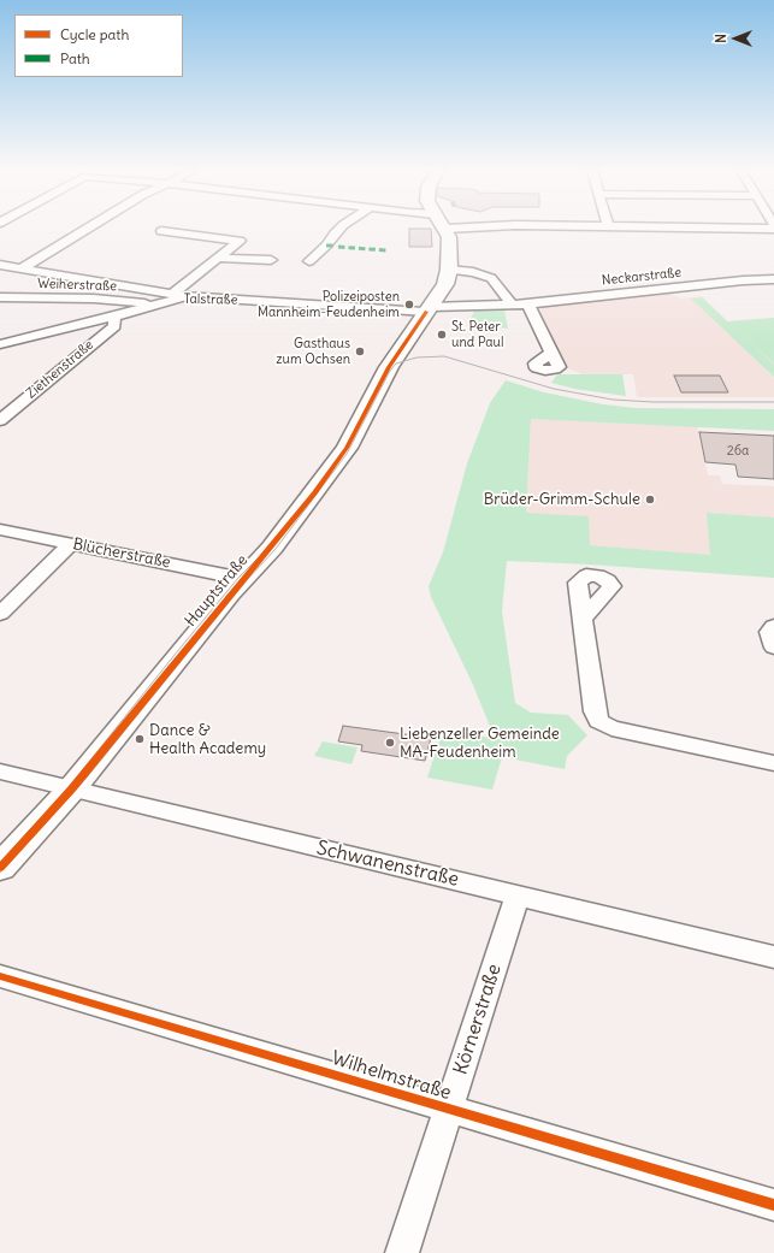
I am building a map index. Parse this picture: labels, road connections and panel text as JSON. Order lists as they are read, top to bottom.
{
  "streets": {
    "street": [
      "Neckarstraße",
      "Weiherstraße",
      "Talstraße",
      "Ziethenstraße",
      "Blücherstraße",
      "Hauptstraße",
      "Schwanenstraße",
      "Körnerstraße",
      "Wilhelmstraße"
    ]
  },
  "crossings": [
    ["Neckarstraße", "Talstraße"],
    ["Neckarstraße", "Hauptstraße"],
    ["Weiherstraße", "Talstraße"],
    ["Talstraße", "Ziethenstraße"],
    ["Talstraße", "Hauptstraße"],
    ["Blücherstraße", "Hauptstraße"],
    ["Hauptstraße", "Schwanenstraße"],
    ["Schwanenstraße", "Körnerstraße"],
    ["Körnerstraße", "Wilhelmstraße"]
  ],
  "places": [
    "Polizeiposten Mannheim-Feudenheim",
    "St. Peter und Paul",
    "Gasthaus zum Ochsen",
    "Brüder-Grimm-Schule",
    "Dance & Health Academy",
    "Liebenzeller Gemeinde MA-Feudenheim"
  ],
  "house_numbers": ["26a"],
  "legend": ["Cycle path", "Path"],
  "north": "left"
}
